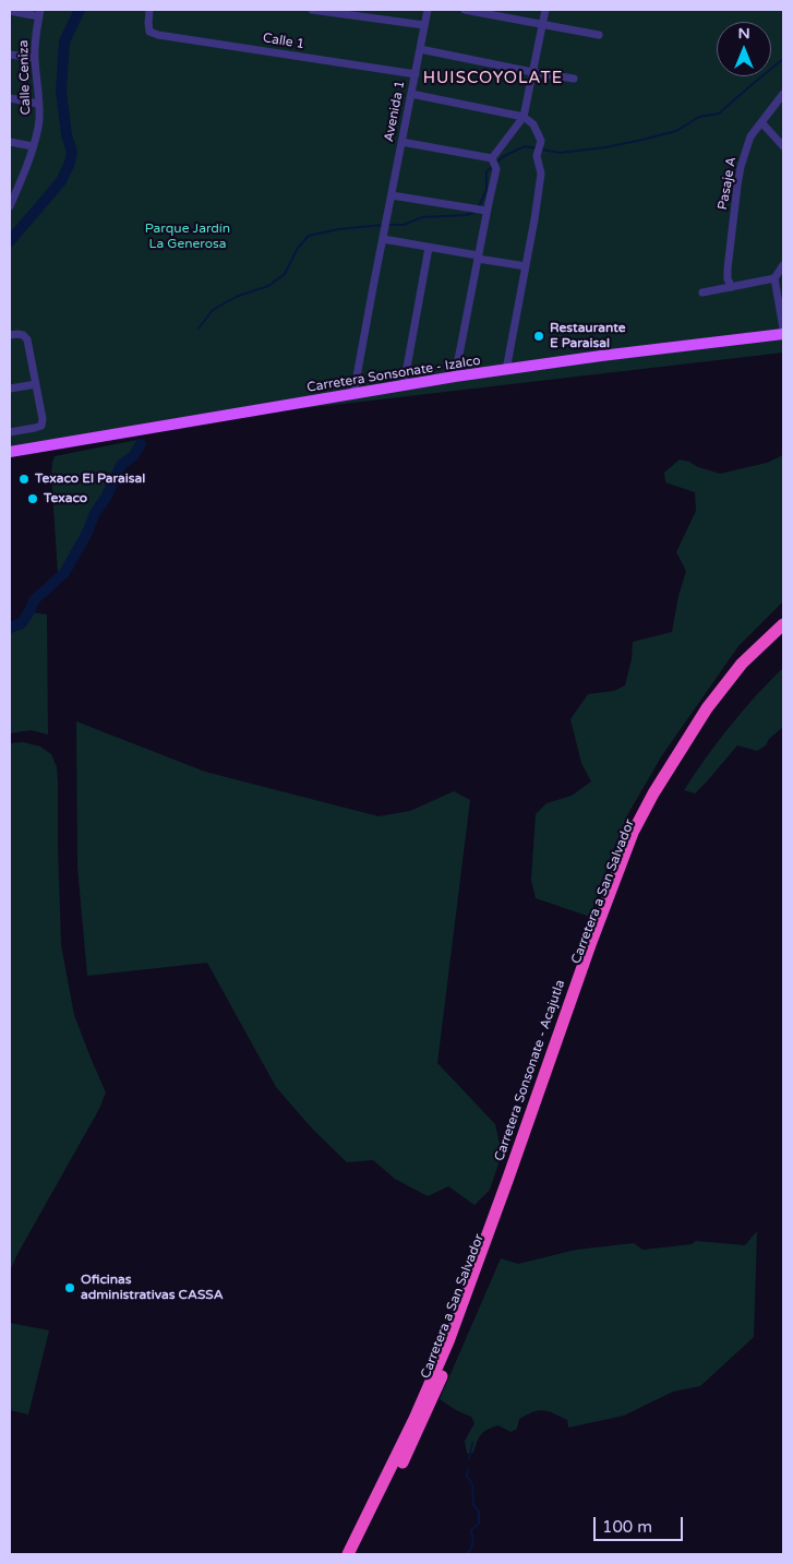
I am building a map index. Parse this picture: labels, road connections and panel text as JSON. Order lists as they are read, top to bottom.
{
  "streets": {
    "highway": ["Carretera a San Salvador", "Carretera Sonsonate - Acajutla"],
    "main road": ["Carretera Sonsonate - Izalco"],
    "street": [
      "Calle 1",
      "Calle Ceniza",
      "Avenida 1",
      "Pasaje A"
    ]
  },
  "crossings": [
    ["Calle 1", "Avenida 1"],
    ["Avenida 1", "Carretera Sonsonate - Izalco"]
  ],
  "districts": ["HUISCOYOLATE"],
  "parks": ["Parque Jardín La Generosa"],
  "places": [
    "Restaurante E Paraisal",
    "Texaco El Paraisal",
    "Texaco",
    "Oficinas administrativas CASSA"
  ],
  "scale_bar": "100 m",
  "north": "top"
}
